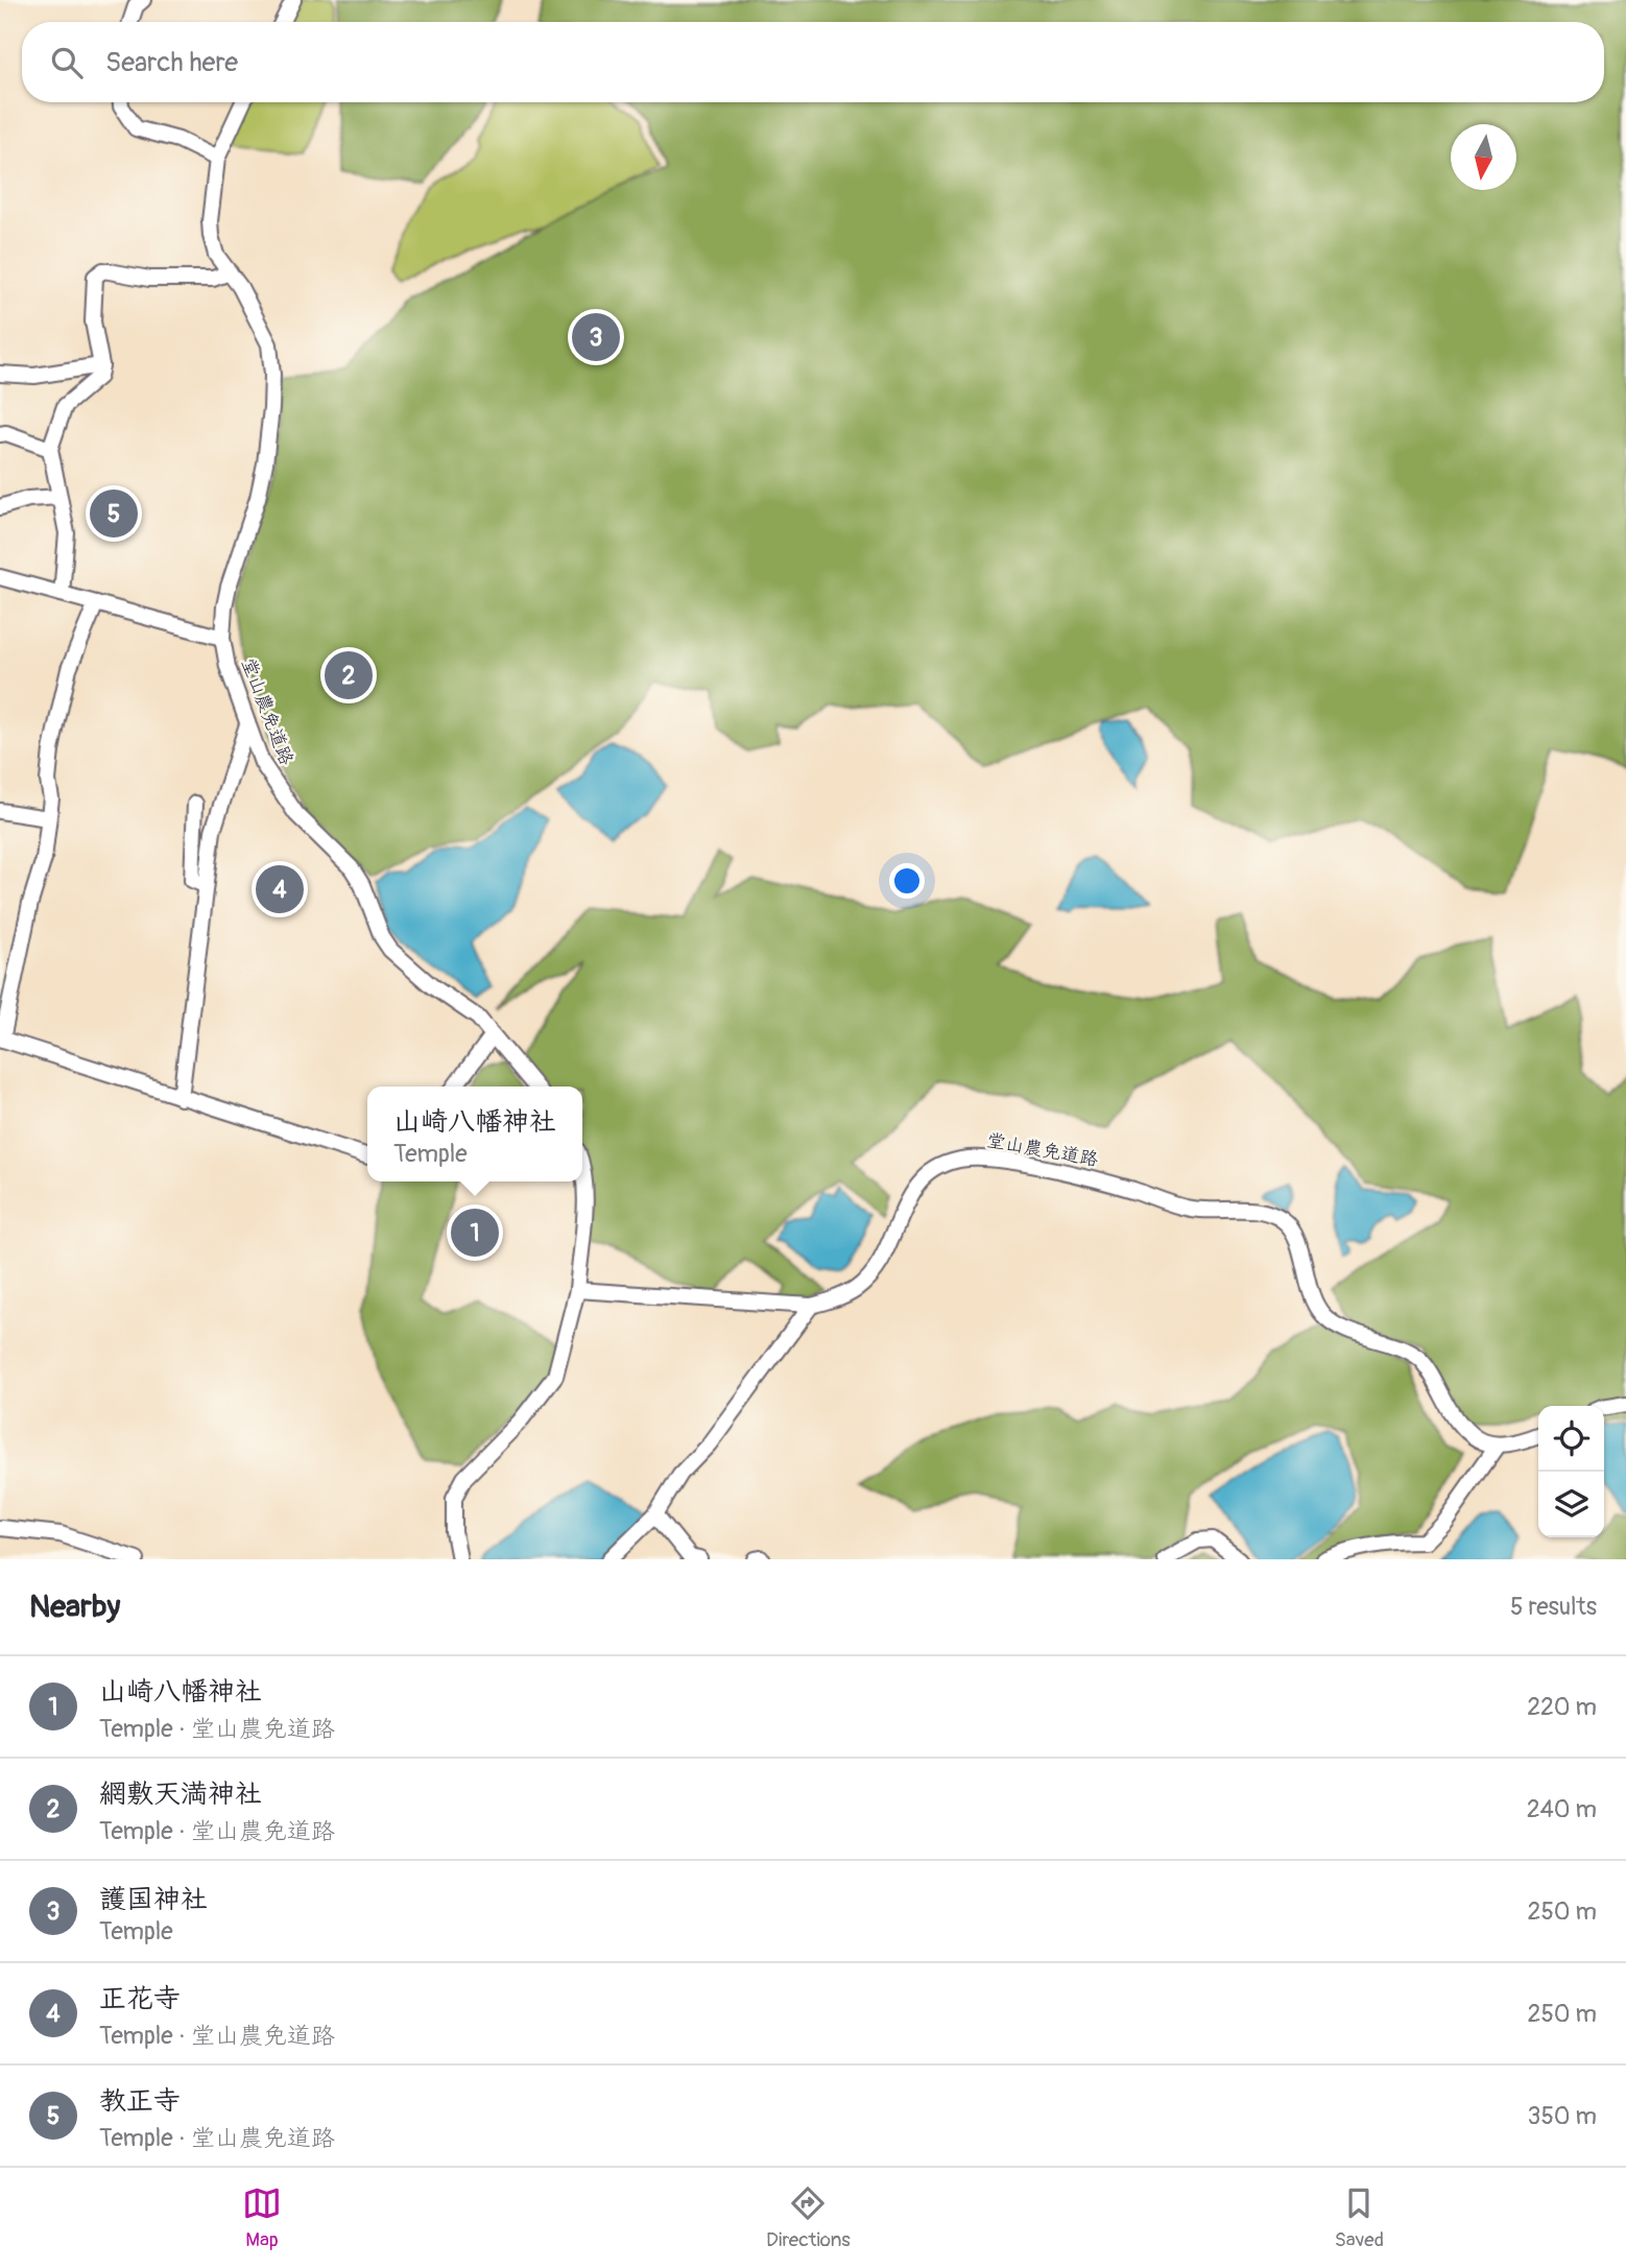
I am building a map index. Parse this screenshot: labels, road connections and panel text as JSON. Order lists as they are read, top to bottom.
{
  "streets": {
    "street": ["堂山農免道路"]
  },
  "north": "bottom",
  "page": {
    "search": "Search here",
    "pins": [
      "3",
      "5",
      "2",
      "4",
      "1"
    ],
    "popup": ["山崎八幡神社", "Temple"],
    "heading": ["Nearby", "5 results"],
    "list": [
      {
        "mark": "1",
        "name": "山崎八幡神社",
        "note": "Temple · 堂山農免道路",
        "value": "220 m"
      },
      {
        "mark": "2",
        "name": "網敷天満神社",
        "note": "Temple · 堂山農免道路",
        "value": "240 m"
      },
      {
        "mark": "3",
        "name": "護国神社",
        "note": "Temple",
        "value": "250 m"
      },
      {
        "mark": "4",
        "name": "正花寺",
        "note": "Temple · 堂山農免道路",
        "value": "250 m"
      },
      {
        "mark": "5",
        "name": "教正寺",
        "note": "Temple · 堂山農免道路",
        "value": "350 m"
      }
    ],
    "nav": ["Map", "Directions", "Saved"]
  }
}
